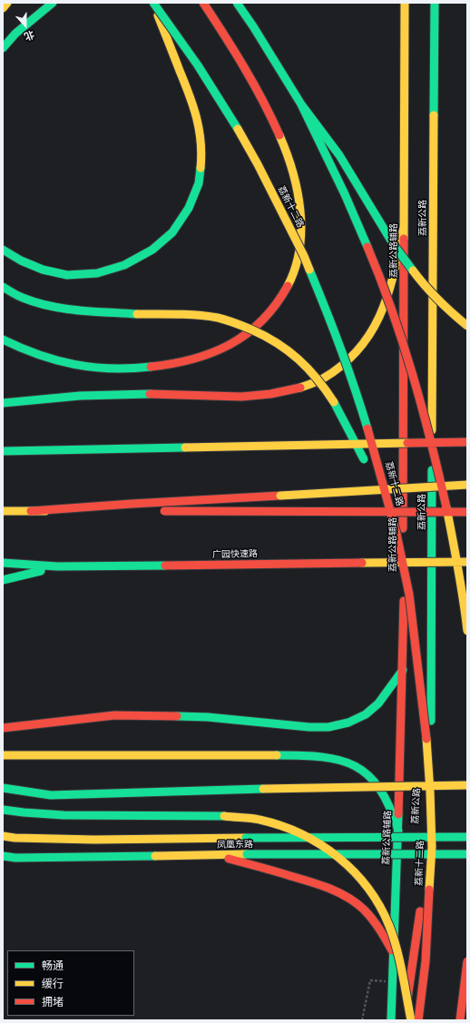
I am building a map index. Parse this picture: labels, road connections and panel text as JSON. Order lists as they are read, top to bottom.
{
  "streets": {
    "main road": [
      "荔新十二路",
      "荔新公路",
      "荔新公路辅路",
      "广园快速路",
      "凤凰东路"
    ]
  },
  "legend": ["畅通", "缓行", "拥堵"],
  "north": "bottom"
}
